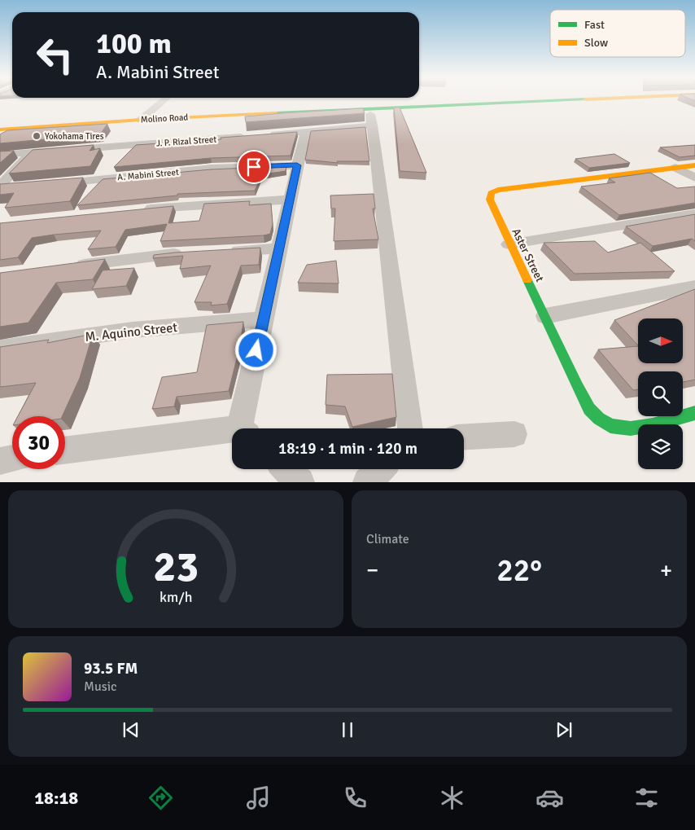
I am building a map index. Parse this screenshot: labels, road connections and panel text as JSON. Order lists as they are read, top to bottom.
{
  "streets": {
    "main road": ["Molino Road", "Aster Street"],
    "street": ["J. P. Rizal Street", "A. Mabini Street", "M. Aquino Street"]
  },
  "places": ["Yokohama Tires"],
  "legend": ["Fast", "Slow"],
  "north": "right",
  "page": {
    "turn": ["100 m", "A. Mabini Street"],
    "limit": "30",
    "trip": "18:19 · 1 min · 120 m",
    "tile": "Climate",
    "heat": ["−", "22°", "+"],
    "song": ["93.5 FM", "Music"],
    "tabs": "18:18",
    "gauge": ["23", "km/h"]
  }
}
